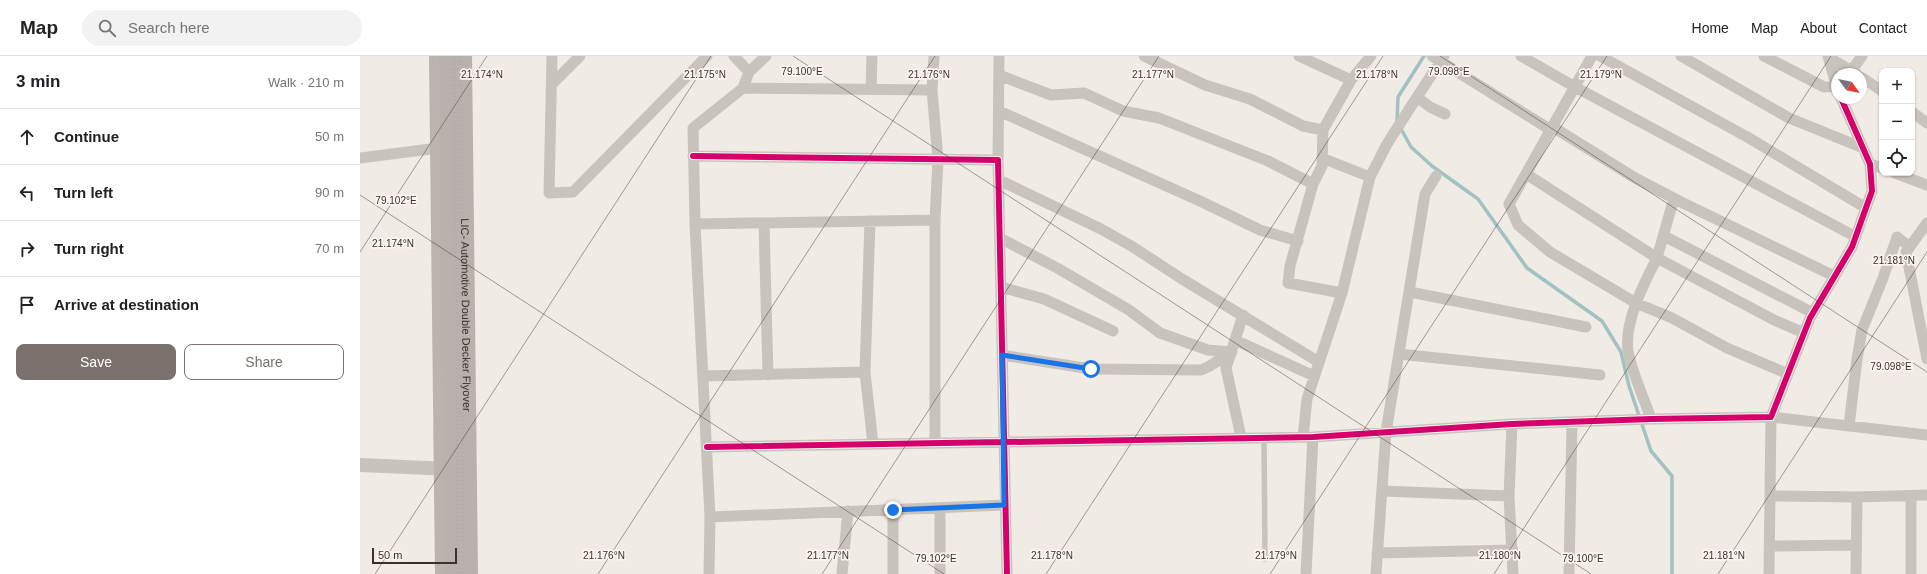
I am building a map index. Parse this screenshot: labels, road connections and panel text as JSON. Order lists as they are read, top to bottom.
{
  "streets": {
    "main road": ["LIC- Automotive Double Decker Flyover"]
  },
  "scale_bar": "50 m",
  "north": "bottom right",
  "page": {
    "header": "Map",
    "search": "Search here",
    "nav": [
      "Home",
      "Map",
      "About",
      "Contact"
    ],
    "heading": ["3 min", "Walk · 210 m"],
    "map_buttons": ["+", "−"],
    "list": [
      ["Continue", "50 m"],
      ["Turn left", "90 m"],
      ["Turn right", "70 m"],
      "Arrive at destination"
    ],
    "buttons": ["Save", "Share"],
    "scale": "50 m"
  },
  "coordinates": [
    "79.098°E",
    "79.100°E",
    "21.174°N",
    "21.175°N",
    "21.176°N",
    "21.177°N",
    "21.178°N",
    "21.179°N",
    "79.102°E",
    "21.181°N",
    "21.180°N"
  ]
}
